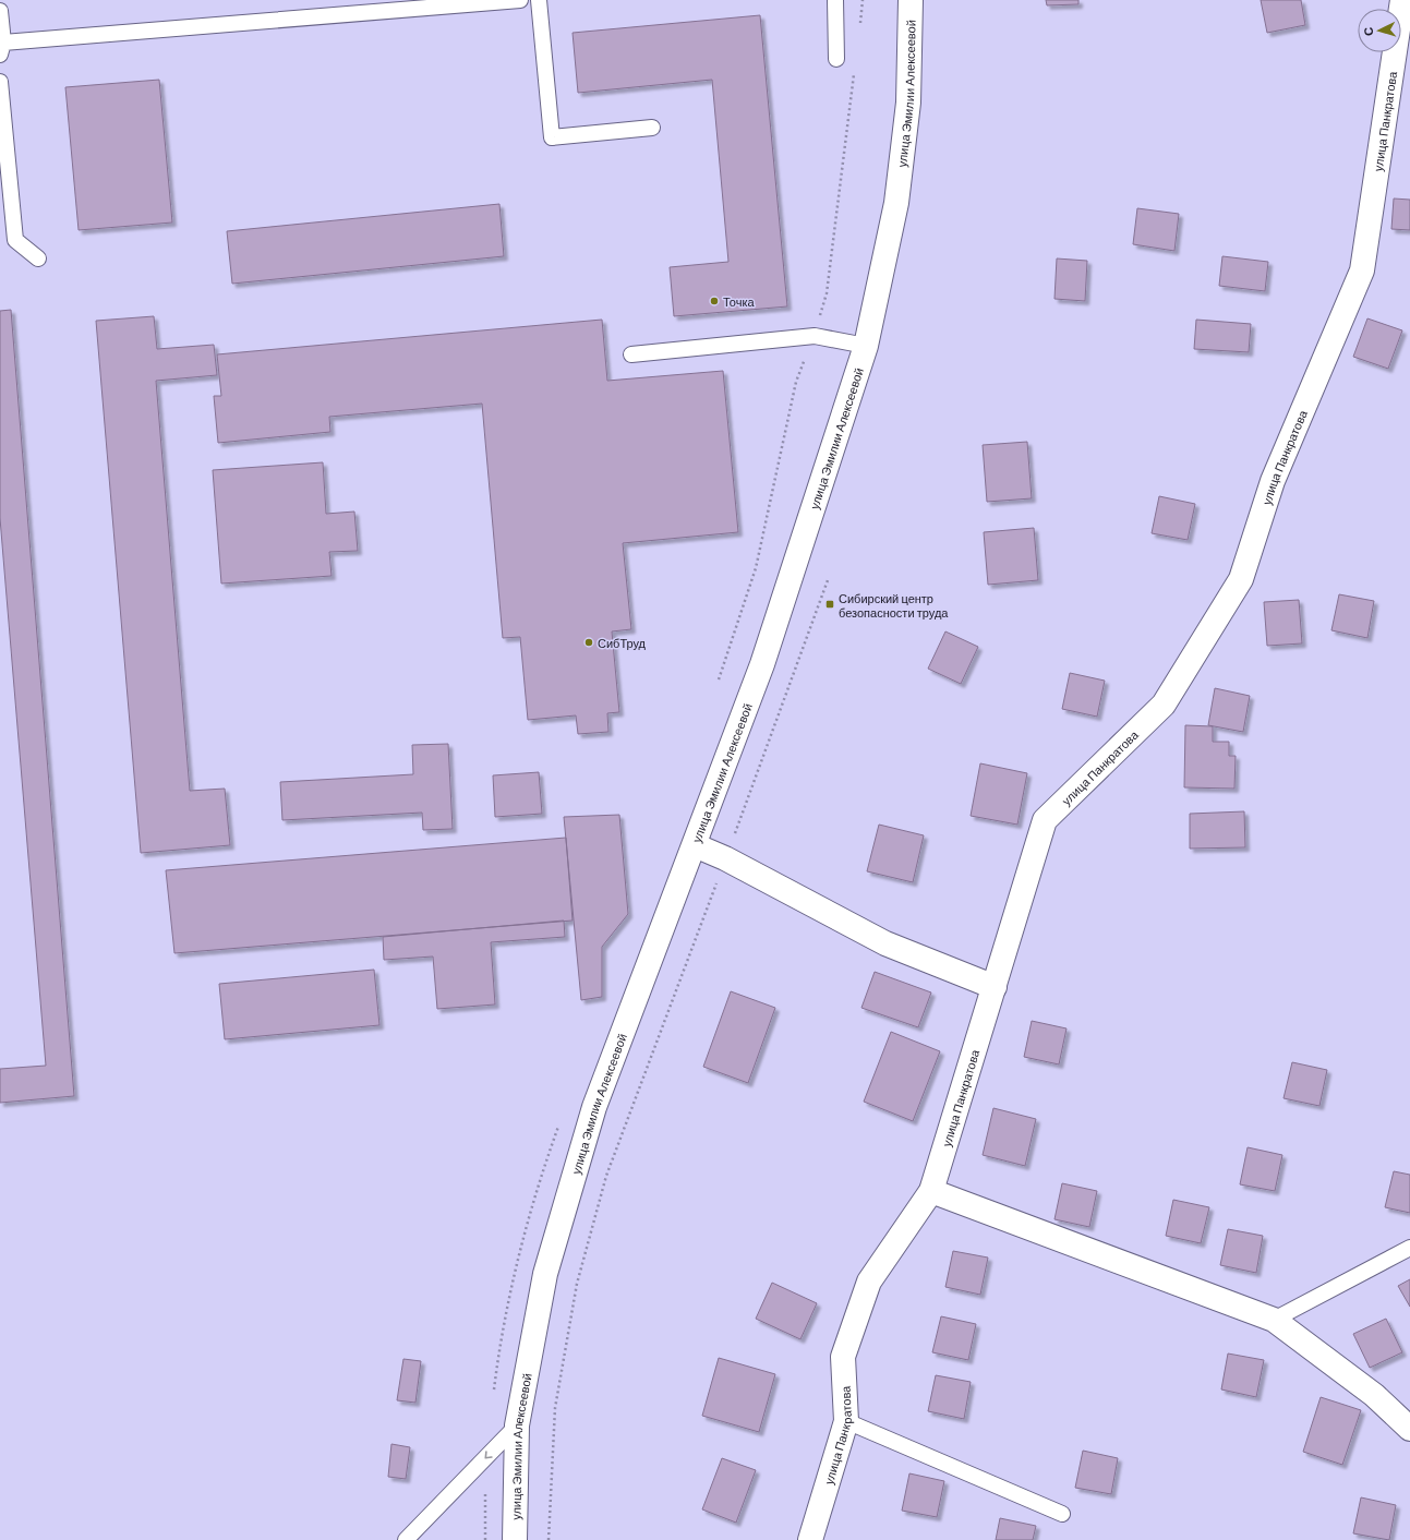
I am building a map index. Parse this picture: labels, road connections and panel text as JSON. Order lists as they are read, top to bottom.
{
  "streets": {
    "street": ["улица Эмилии Алексеевой", "улица Панкратова"]
  },
  "places": {
    "other": ["Точка", "СибТруд"],
    "transit": ["Сибирский центр безопасности труда"]
  },
  "north": "left"
}
